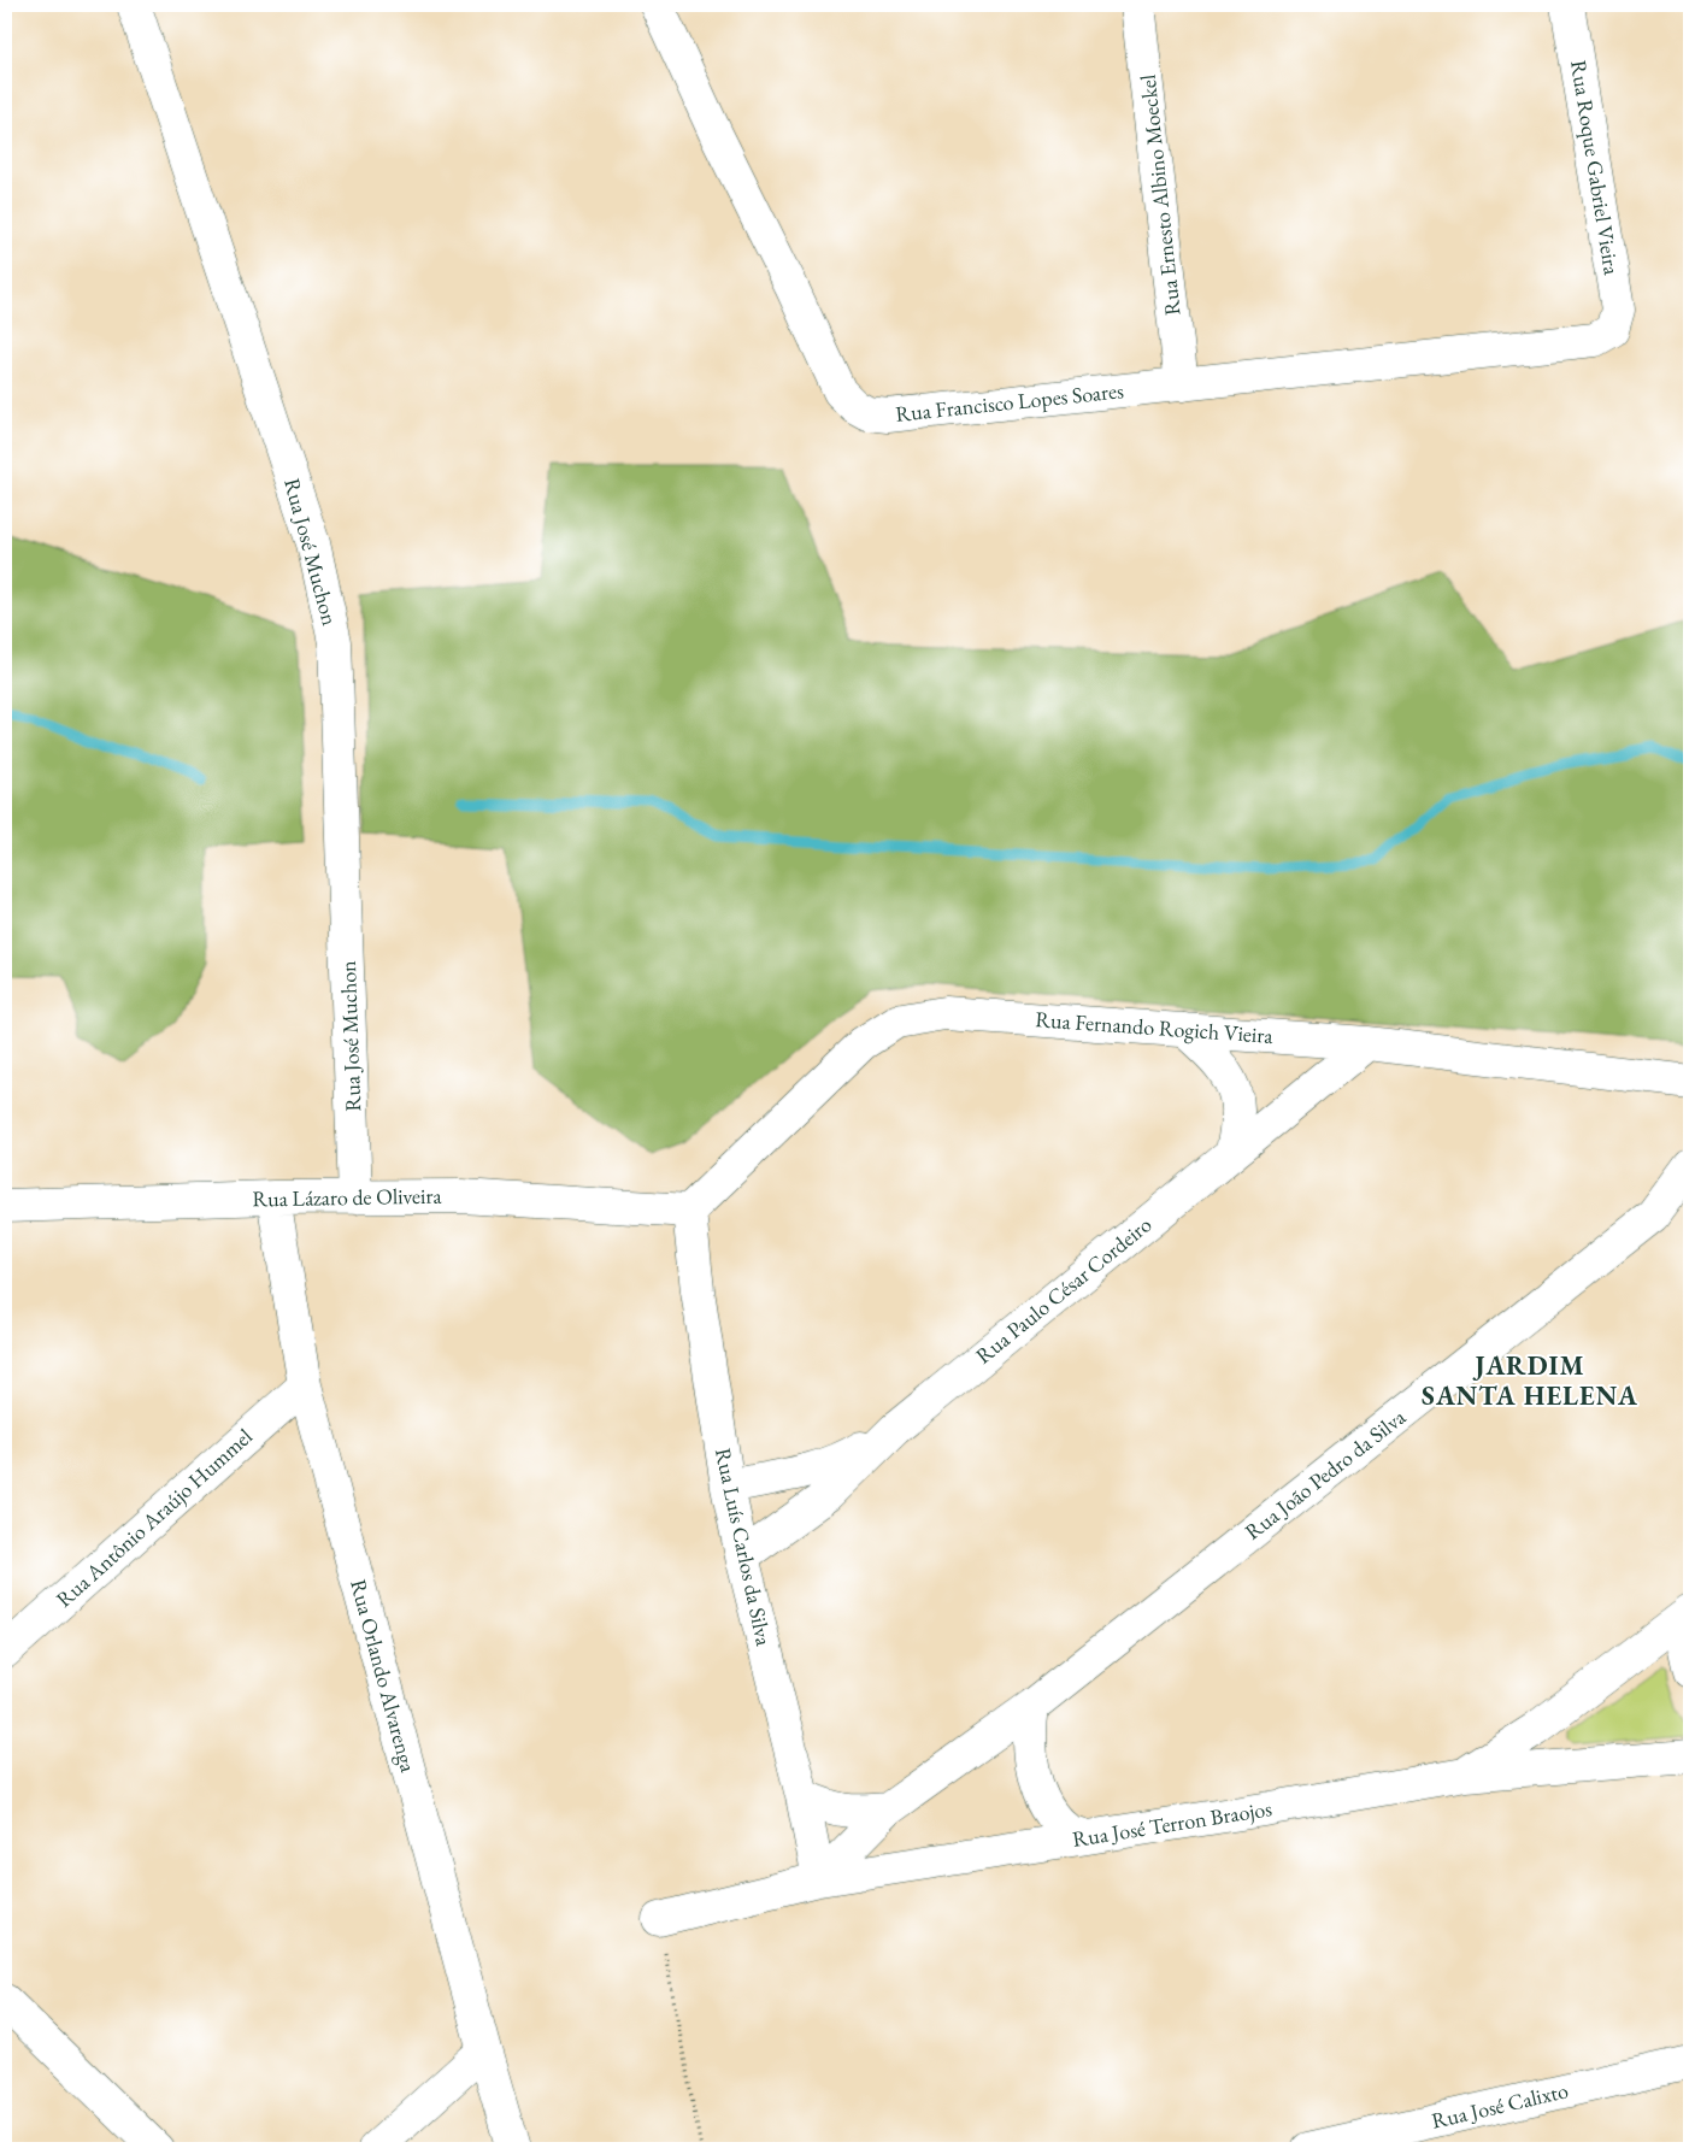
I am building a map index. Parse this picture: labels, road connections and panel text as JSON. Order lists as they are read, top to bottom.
{
  "streets": {
    "street": [
      "Rua Roque Gabriel Vieira",
      "Rua Ernesto Albino Moeckel",
      "Rua Francisco Lopes Soares",
      "Rua José Muchon",
      "Rua Fernando Rogich Vieira",
      "Rua Lázaro de Oliveira",
      "Rua Paulo César Cordeiro",
      "Rua João Pedro da Silva",
      "Rua Antônio Araújo Hummel",
      "Rua Luís Carlos da Silva",
      "Rua Orlando Alvarenga",
      "Rua José Terron Braojos",
      "Rua José Calixto"
    ]
  },
  "crossings": [
    ["Rua Roque Gabriel Vieira", "Rua Francisco Lopes Soares"],
    ["Rua Ernesto Albino Moeckel", "Rua Francisco Lopes Soares"],
    ["Rua José Muchon", "Rua Lázaro de Oliveira"],
    ["Rua Fernando Rogich Vieira", "Rua Lázaro de Oliveira"],
    ["Rua Fernando Rogich Vieira", "Rua Paulo César Cordeiro"],
    ["Rua Fernando Rogich Vieira", "Rua Luís Carlos da Silva"],
    ["Rua Lázaro de Oliveira", "Rua Luís Carlos da Silva"],
    ["Rua Lázaro de Oliveira", "Rua Orlando Alvarenga"],
    ["Rua Paulo César Cordeiro", "Rua Luís Carlos da Silva"],
    ["Rua João Pedro da Silva", "Rua Luís Carlos da Silva"],
    ["Rua João Pedro da Silva", "Rua José Terron Braojos"],
    ["Rua Antônio Araújo Hummel", "Rua Orlando Alvarenga"],
    ["Rua Luís Carlos da Silva", "Rua José Terron Braojos"]
  ],
  "districts": ["JARDIM SANTA HELENA"]
}
